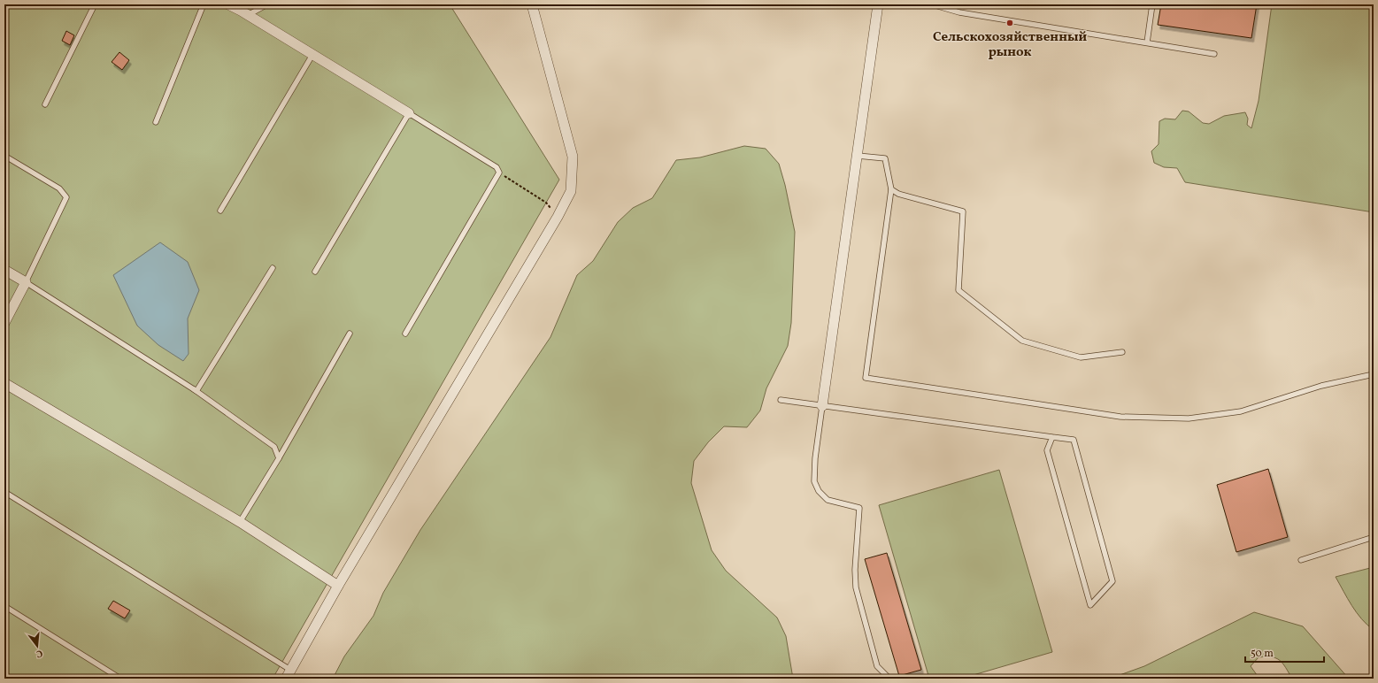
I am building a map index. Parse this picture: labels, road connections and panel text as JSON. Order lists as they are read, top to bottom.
{
  "places": ["Сельскохозяйственный рынок"],
  "scale_bar": "50 m",
  "north": "bottom"
}
